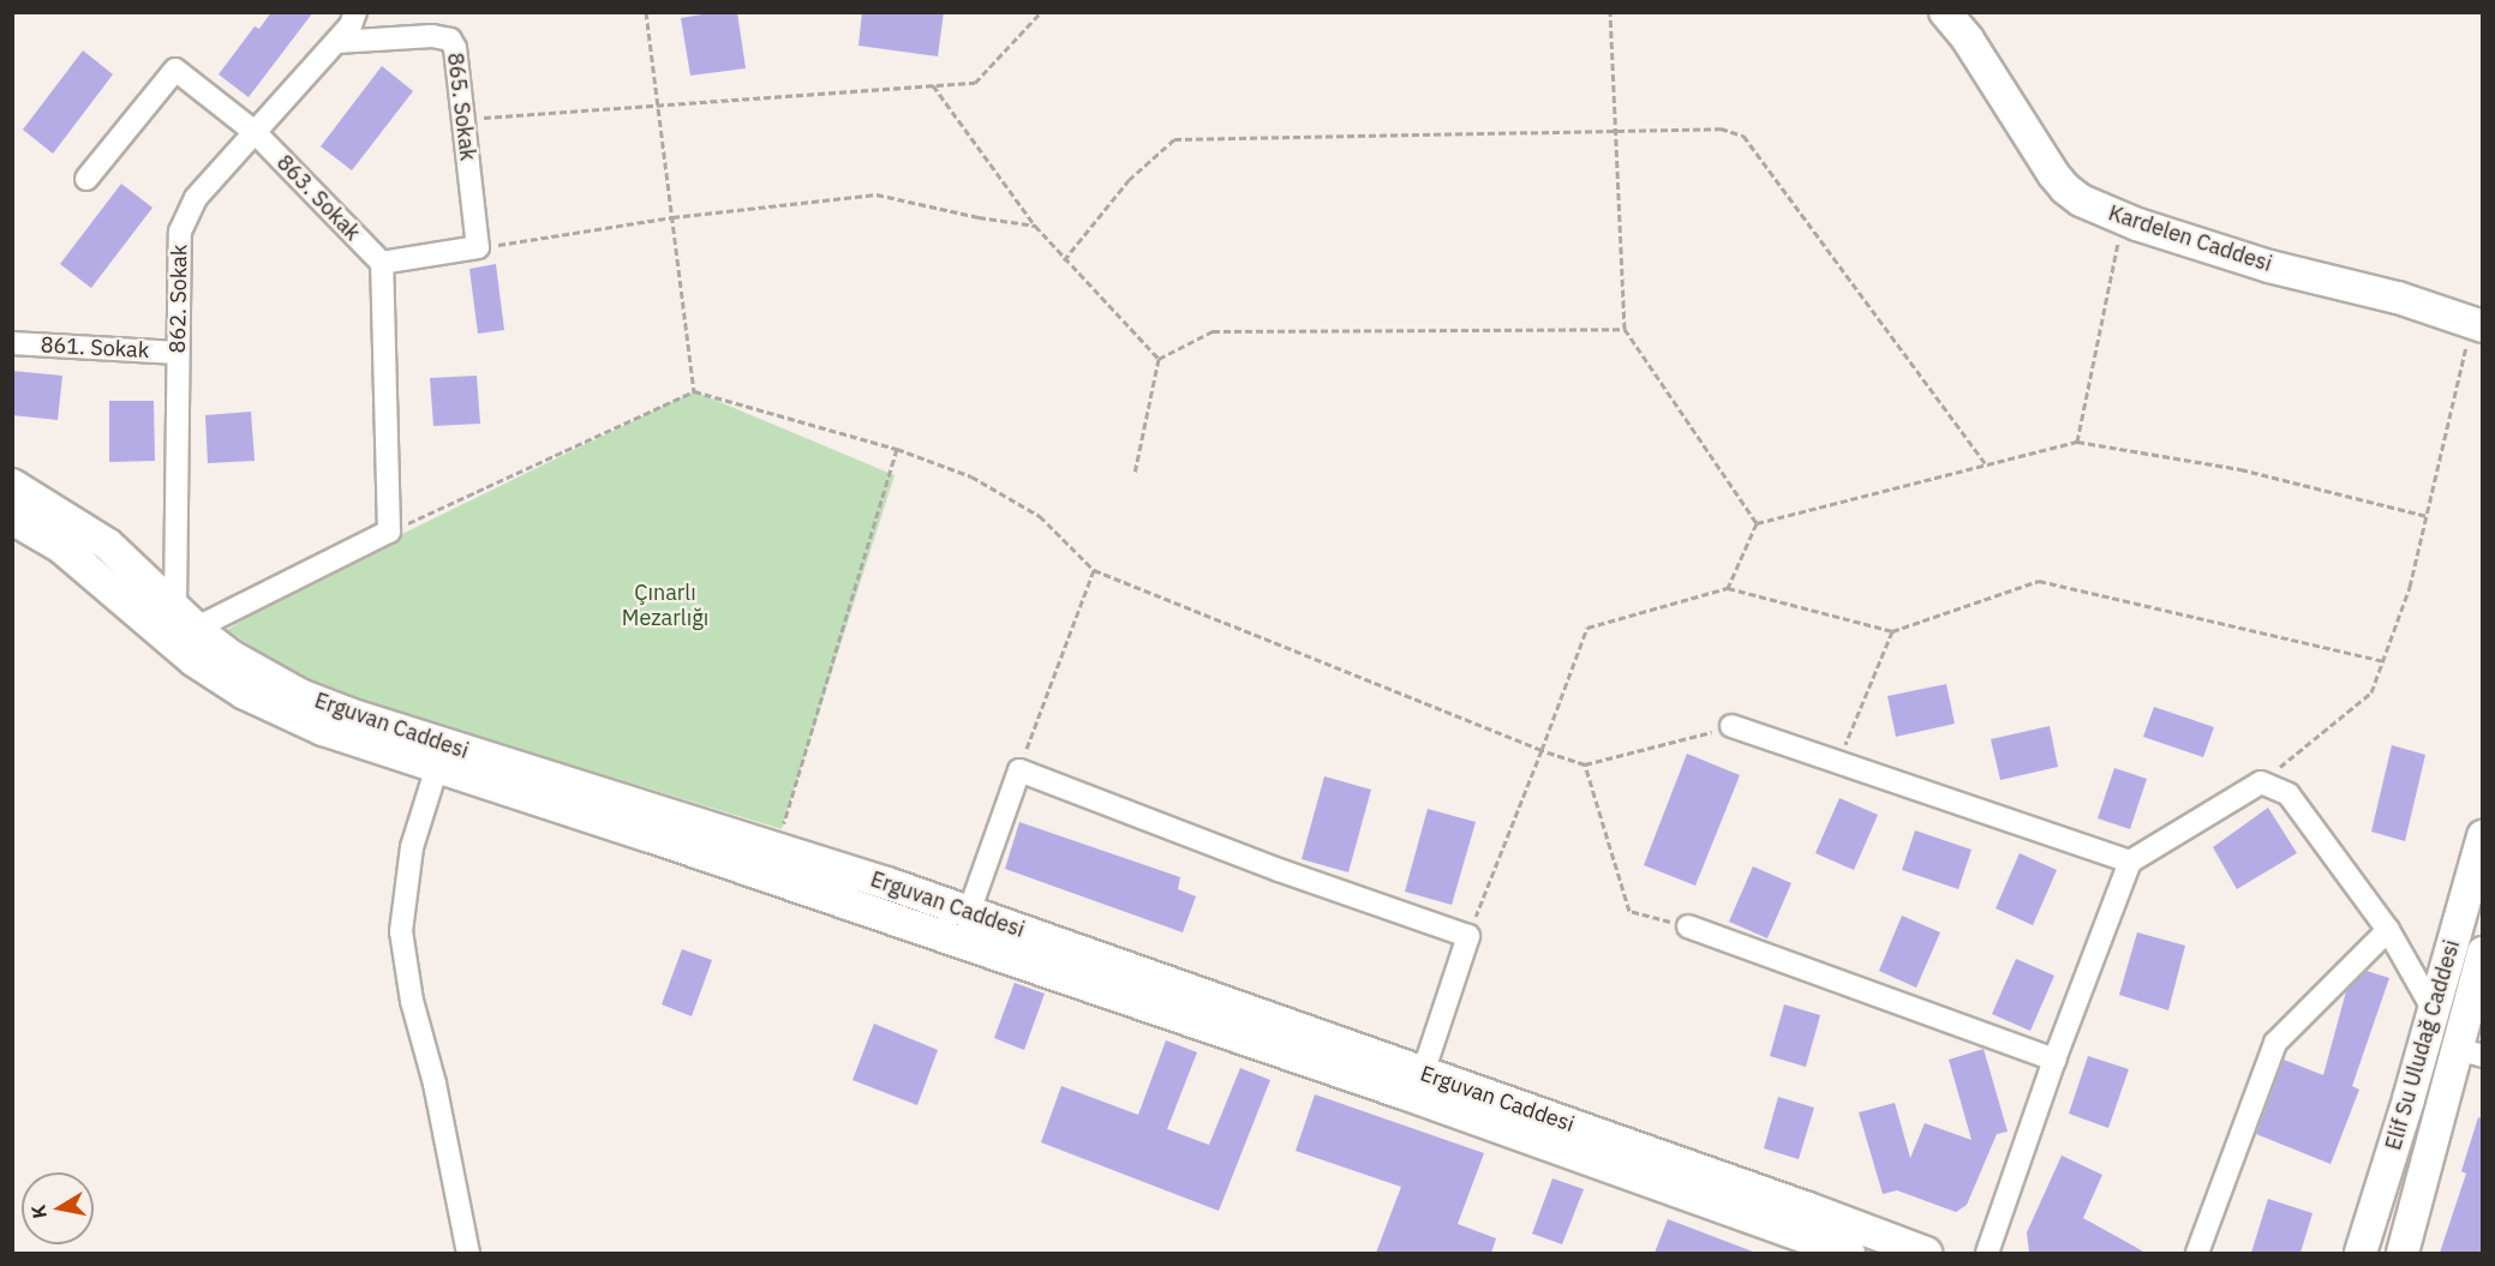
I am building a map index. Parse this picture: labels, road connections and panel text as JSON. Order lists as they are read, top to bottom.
{
  "streets": {
    "street": [
      "865. Sokak",
      "863. Sokak",
      "Kardelen Caddesi",
      "862. Sokak",
      "861. Sokak",
      "Erguvan Caddesi",
      "Elif Su Uludağ Caddesi"
    ]
  },
  "crossings": [
    ["865. Sokak", "862. Sokak"],
    ["863. Sokak", "862. Sokak"],
    ["862. Sokak", "861. Sokak"],
    ["862. Sokak", "Erguvan Caddesi"]
  ],
  "parks": ["Çınarlı Mezarlığı"],
  "north": "left"
}
